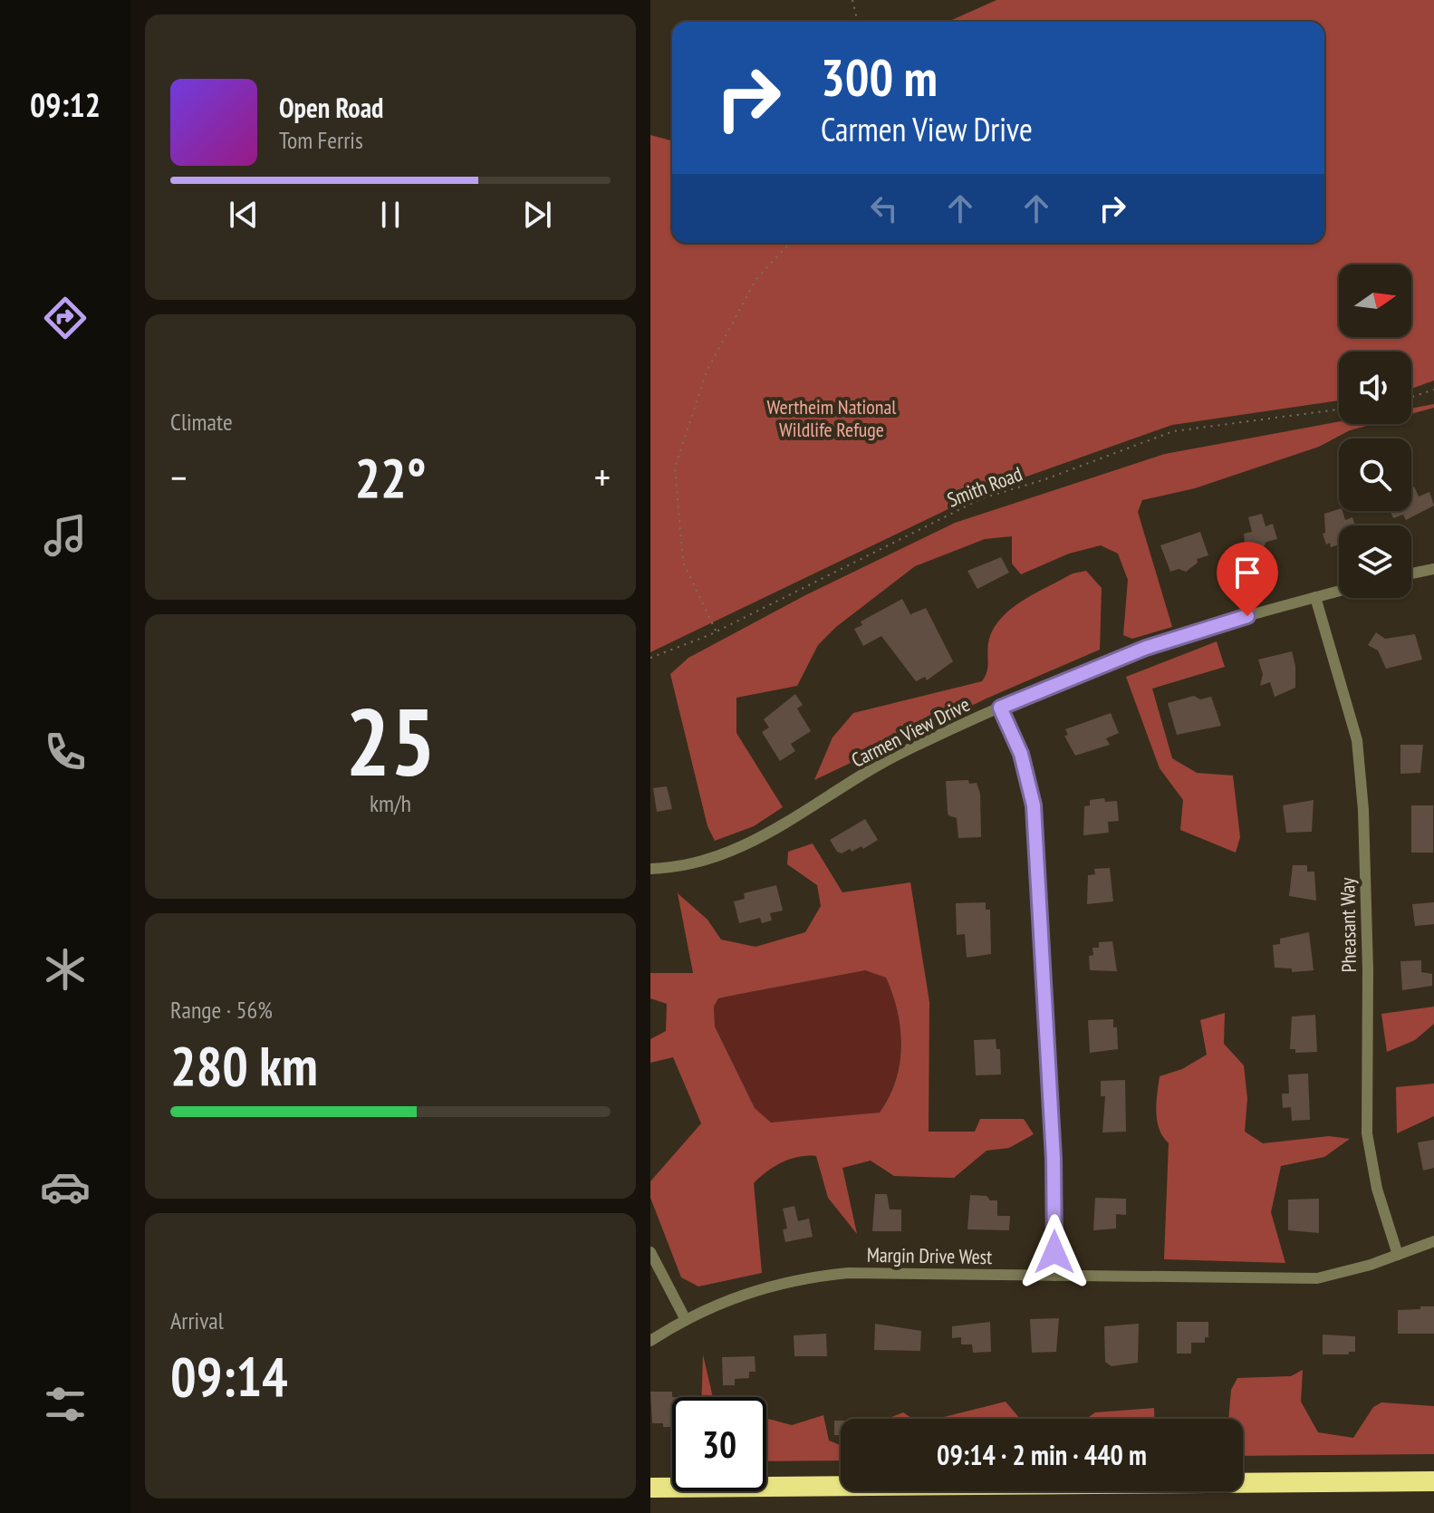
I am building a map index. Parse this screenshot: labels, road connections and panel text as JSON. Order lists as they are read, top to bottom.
{
  "streets": {
    "street": ["Carmen View Drive", "Pheasant Way", "Margin Drive West"],
    "path": ["Smith Road"]
  },
  "crossings": [
    ["Carmen View Drive", "Pheasant Way"],
    ["Pheasant Way", "Margin Drive West"]
  ],
  "parks": ["Wertheim National Wildlife Refuge"],
  "north": "right",
  "page": {
    "tabs": "09:12",
    "turn": ["300 m", "Carmen View Drive"],
    "song": ["Open Road", "Tom Ferris"],
    "tile": [
      "Climate",
      ["25", "km/h"],
      ["Range · 56%", "280 km"],
      ["Arrival", "09:14"]
    ],
    "heat": ["−", "22°", "+"],
    "limit": "30",
    "trip": "09:14 · 2 min · 440 m"
  }
}
